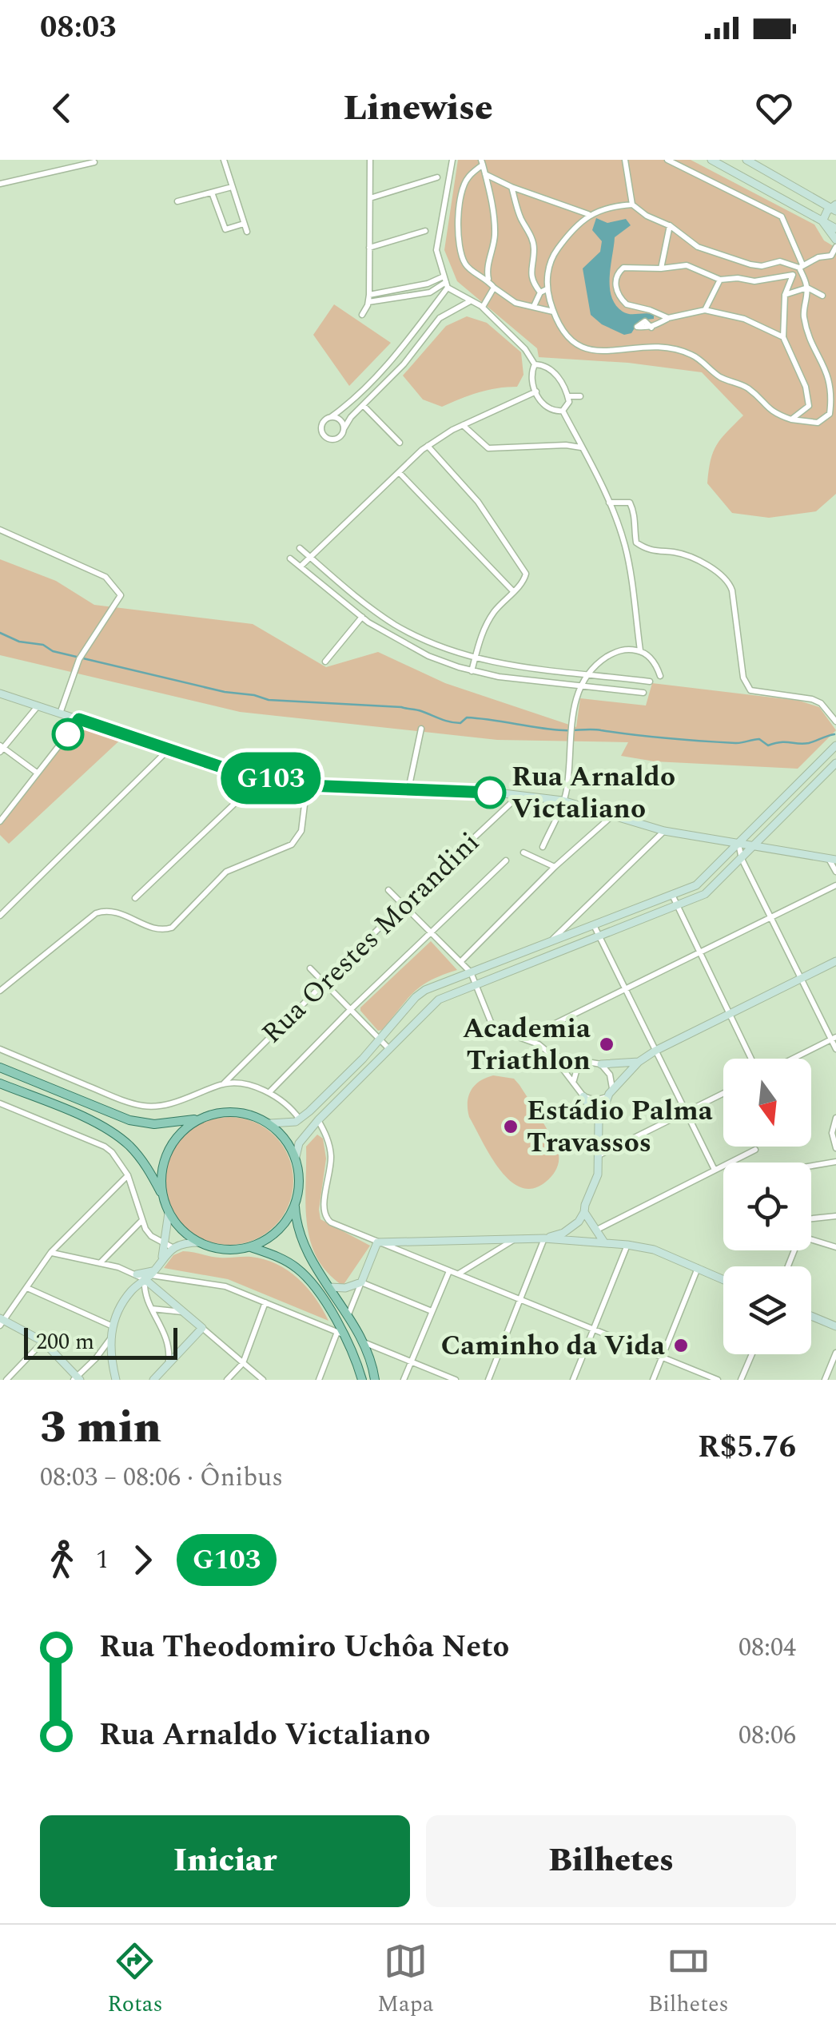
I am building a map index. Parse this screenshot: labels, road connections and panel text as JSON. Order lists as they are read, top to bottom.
{
  "streets": {
    "street": ["Rua Orestes Morandini"]
  },
  "places": [
    "Rua Arnaldo Victaliano",
    "Academia Triathlon",
    "Estádio Palma Travassos",
    "Caminho da Vida"
  ],
  "lines": ["bus line G103"],
  "scale_bar": "200 m",
  "north": "bottom",
  "page": {
    "status": "08:03",
    "header": "Linewise",
    "on_map": "G103",
    "scale": "200 m",
    "heading": ["3 min", "08:03 – 08:06 · Ônibus", "R$5.76"],
    "legs": ["1", "G103"],
    "list": [
      {
        "name": "Rua Theodomiro Uchôa Neto",
        "value": "08:04"
      },
      {
        "name": "Rua Arnaldo Victaliano",
        "value": "08:06"
      }
    ],
    "buttons": ["Iniciar", "Bilhetes"],
    "tabs": ["Rotas", "Mapa", "Bilhetes"]
  }
}
